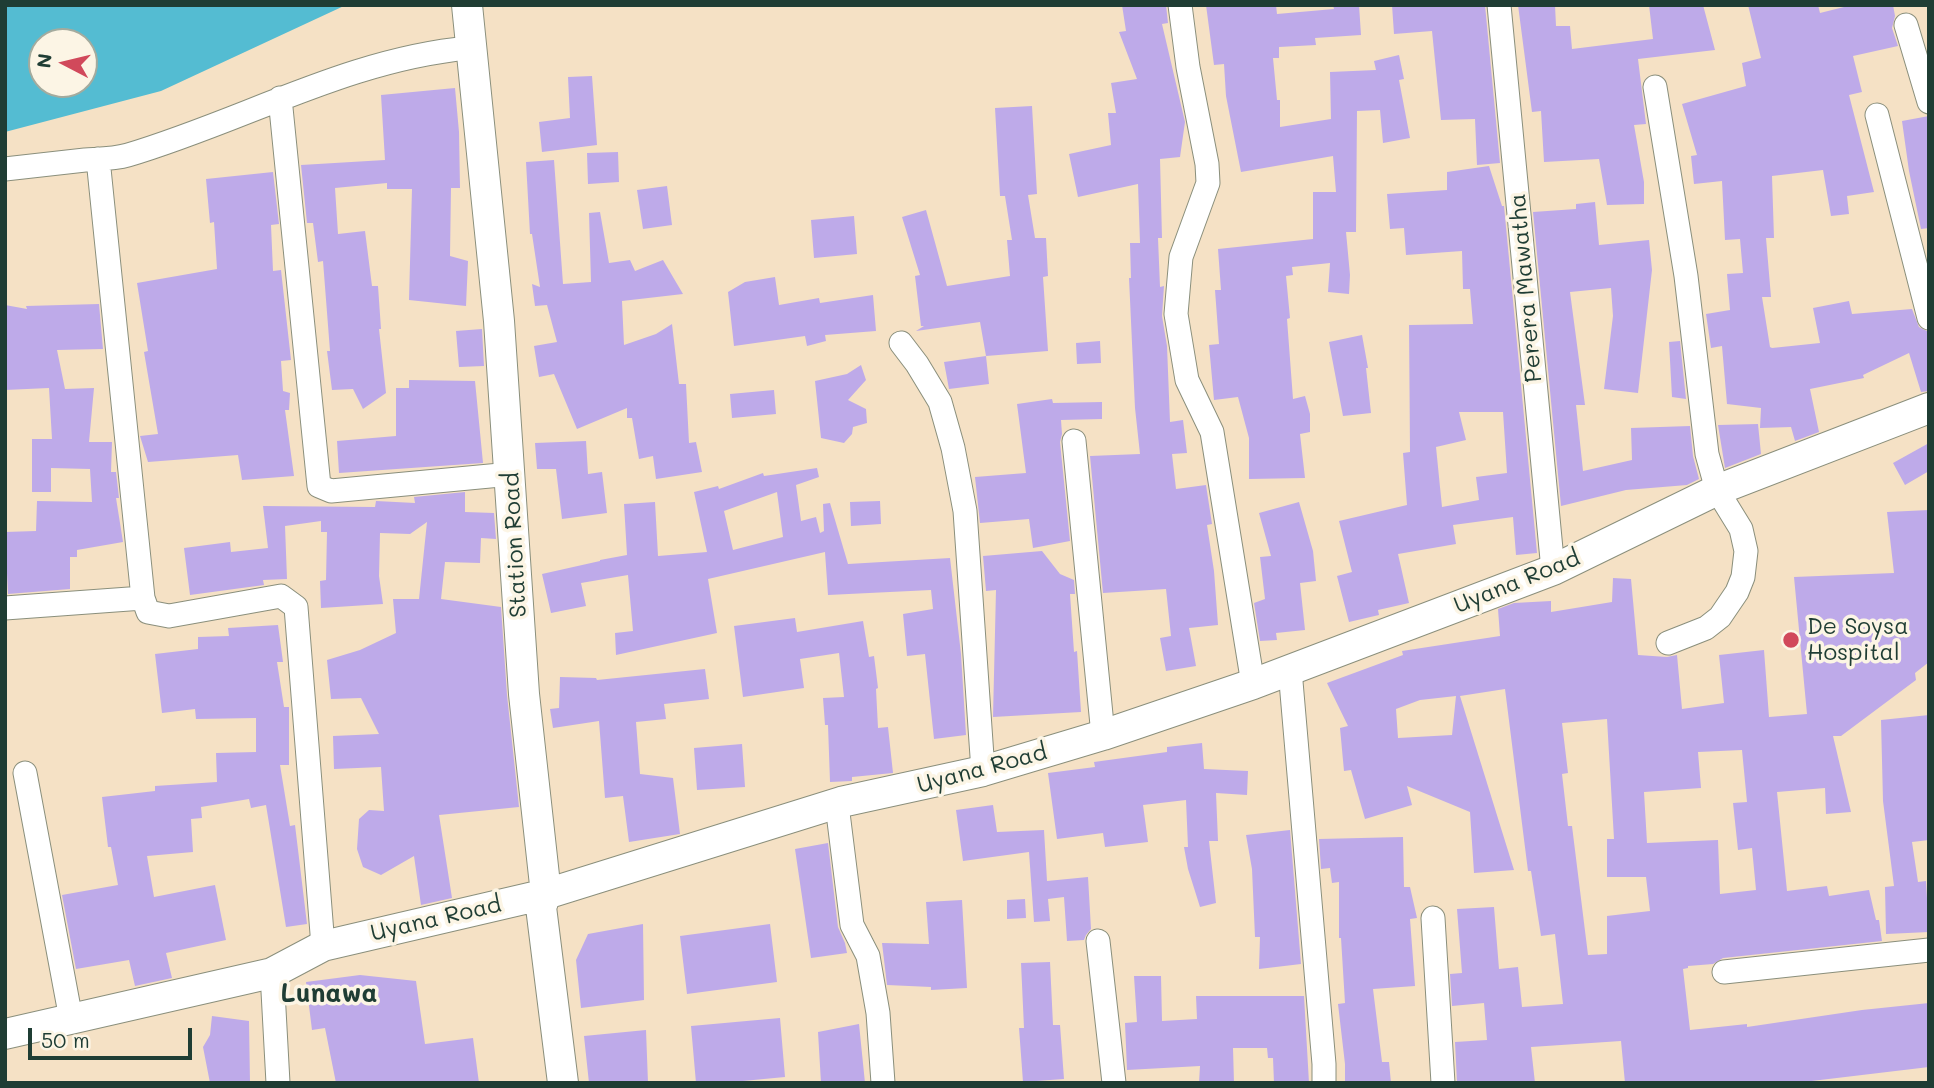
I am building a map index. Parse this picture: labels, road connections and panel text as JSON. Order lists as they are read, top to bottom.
{
  "streets": {
    "street": ["Perera Mawatha", "Station Road", "Uyana Road"]
  },
  "crossings": [
    ["Perera Mawatha", "Uyana Road"],
    ["Station Road", "Uyana Road"]
  ],
  "districts": ["Lunawa"],
  "places": ["De Soysa Hospital"],
  "scale_bar": "50 m",
  "north": "left"
}
